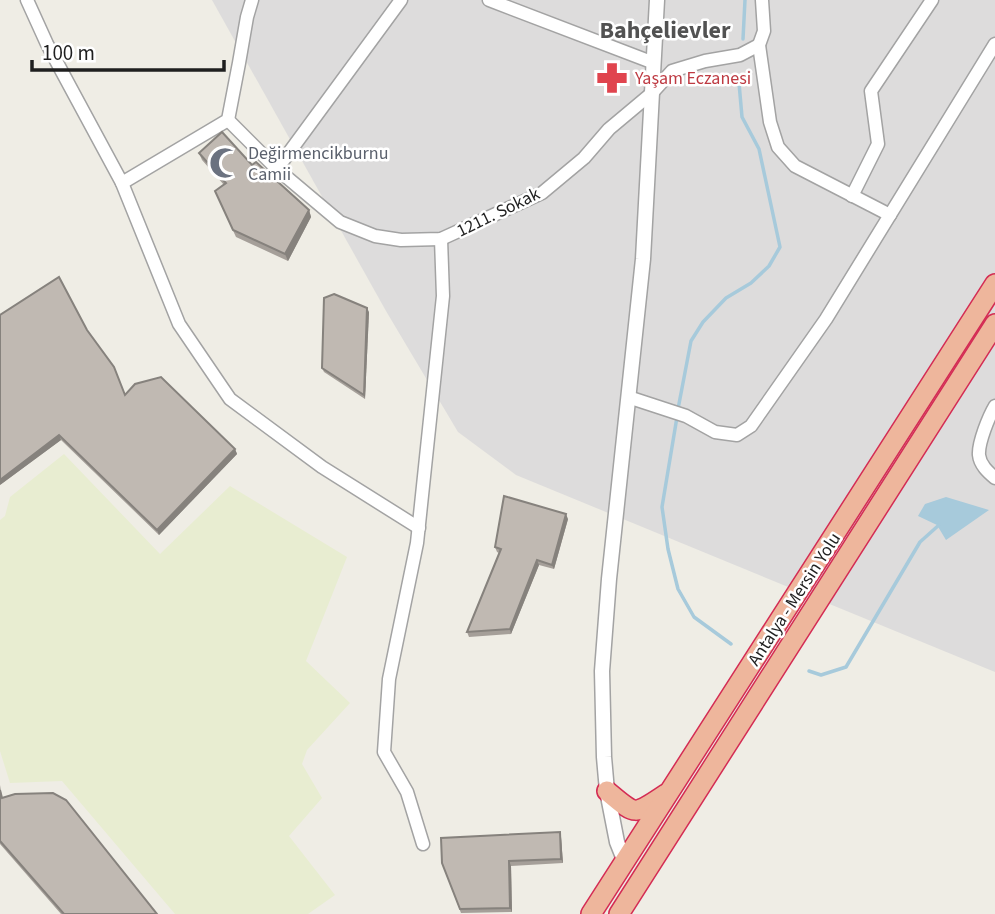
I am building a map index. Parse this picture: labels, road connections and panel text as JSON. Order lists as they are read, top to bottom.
{
  "streets": {
    "highway": ["Antalya - Mersin Yolu"],
    "street": ["1211. Sokak"]
  },
  "districts": ["Bahçelievler"],
  "places": {
    "pharmacy": ["Yaşam Eczanesi"],
    "mosque": ["Değirmencikburnu Camii"]
  },
  "scale_bar": "100 m"
}
